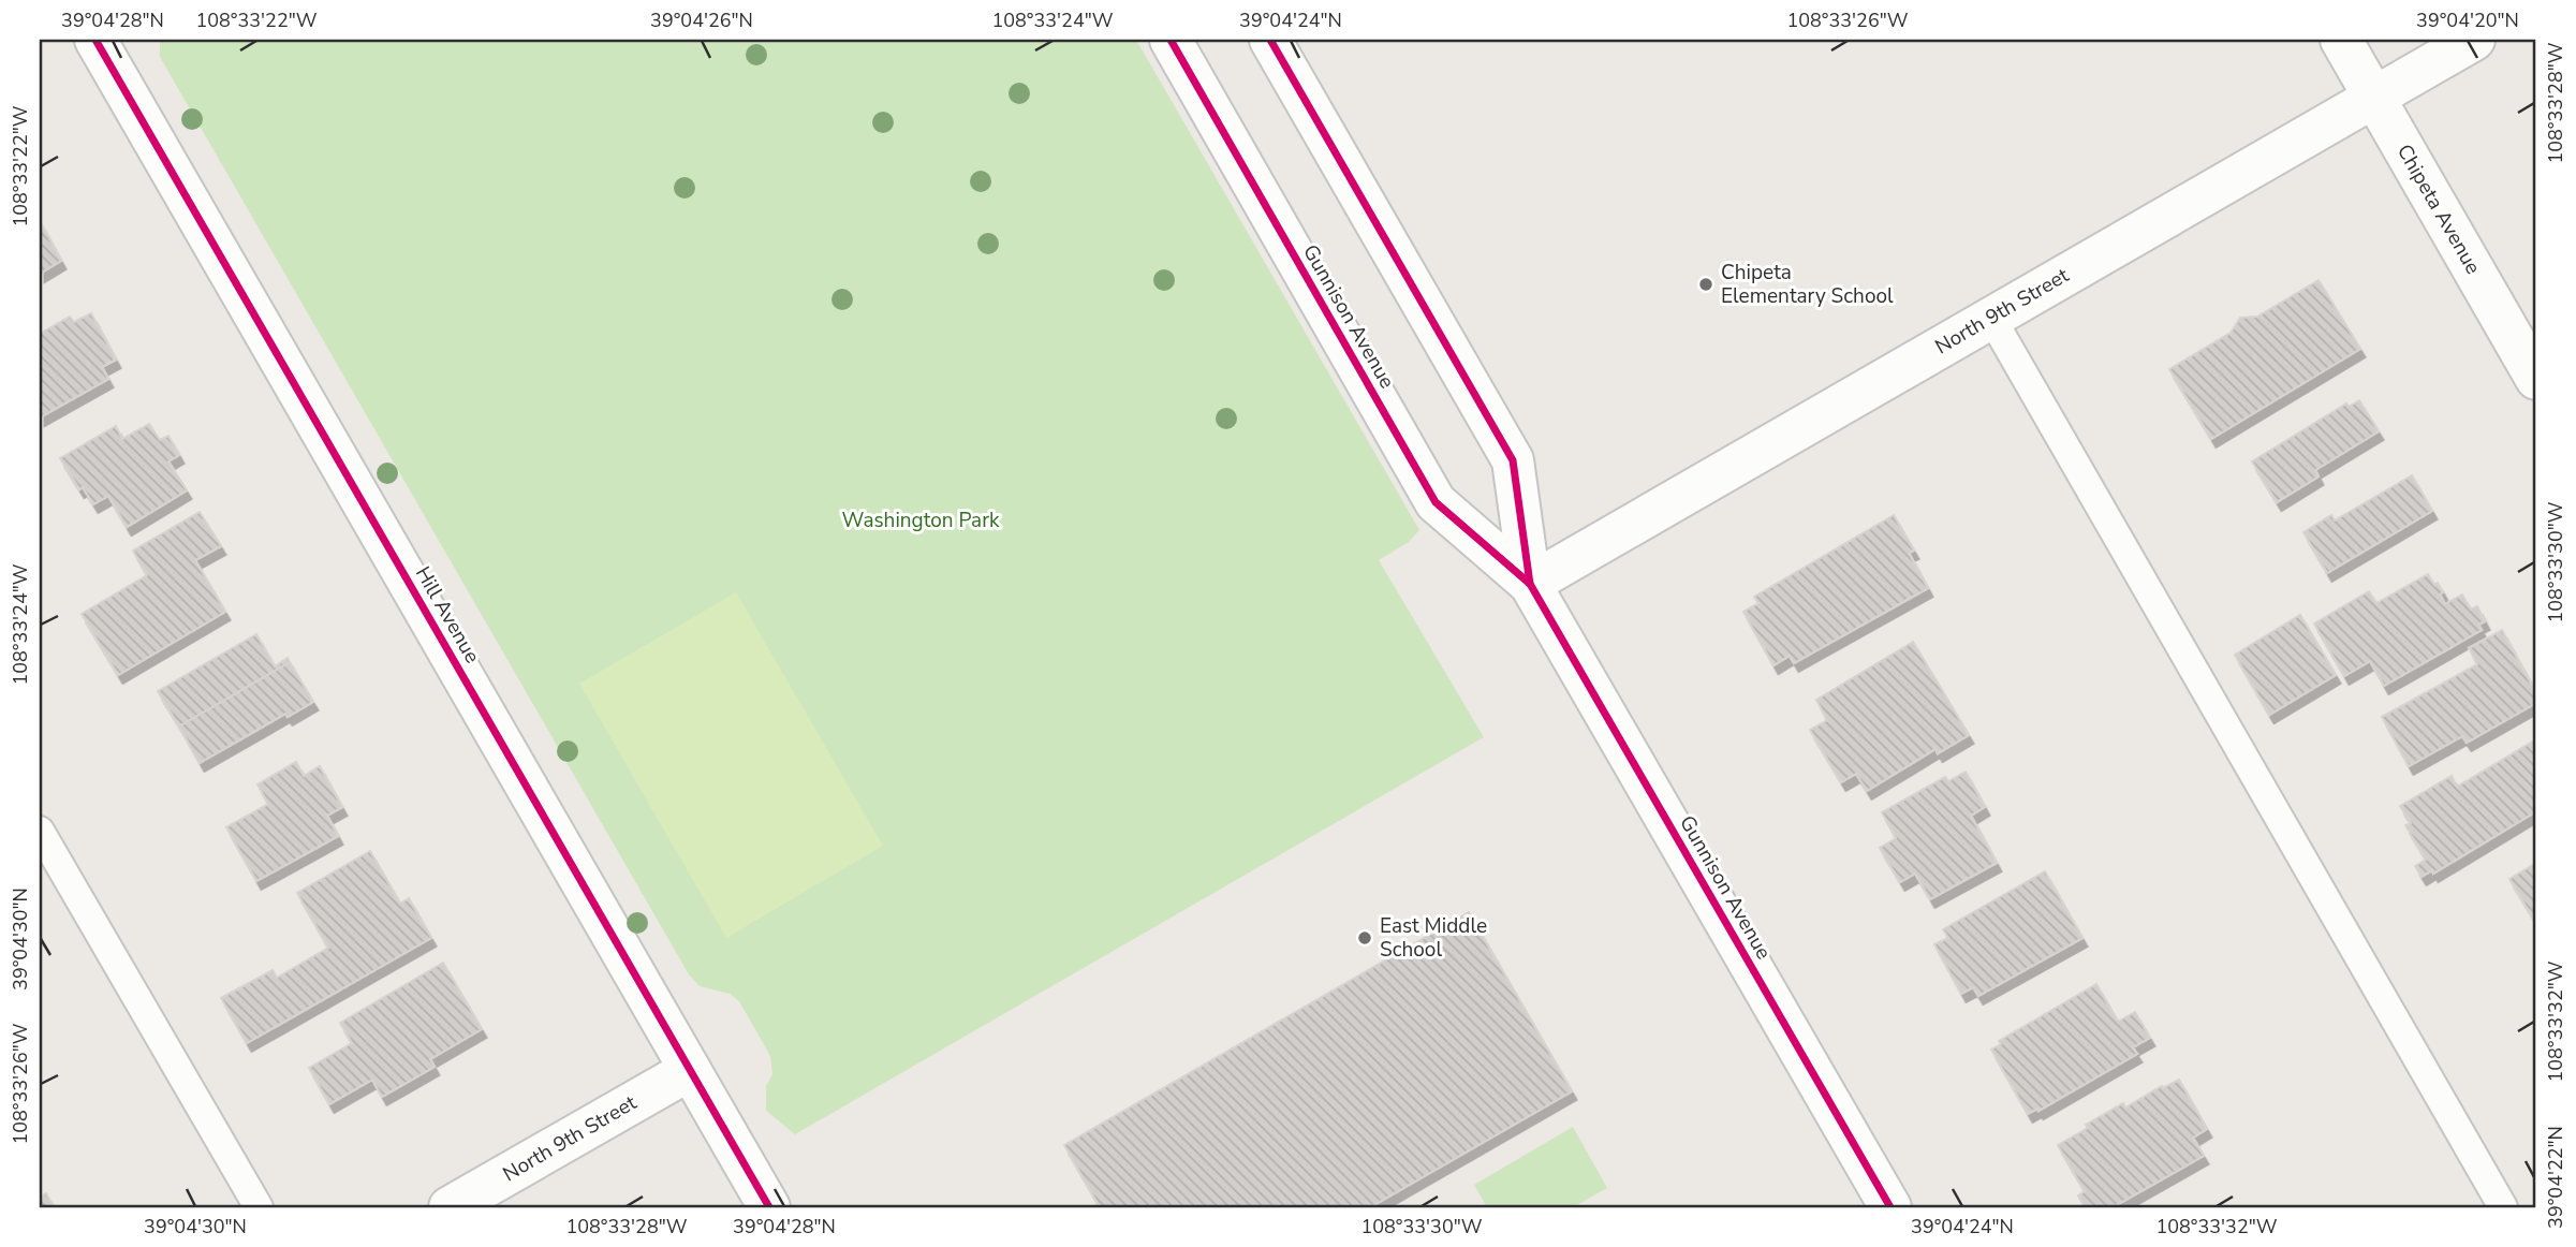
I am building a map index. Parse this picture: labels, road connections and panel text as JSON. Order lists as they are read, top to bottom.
{
  "streets": {
    "street": [
      "Chipeta Avenue",
      "North 9th Street",
      "Gunnison Avenue",
      "Hill Avenue"
    ]
  },
  "crossings": [
    ["Chipeta Avenue", "North 9th Street"],
    ["North 9th Street", "Gunnison Avenue"],
    ["North 9th Street", "Hill Avenue"]
  ],
  "parks": ["Washington Park"],
  "places": ["Chipeta Elementary School", "East Middle School"],
  "coordinates": [
    "39°04'28\"N",
    "108°33'22\"W",
    "39°04'26\"N",
    "108°33'24\"W",
    "39°04'24\"N",
    "108°33'26\"W",
    "39°04'20\"N",
    "108°33'28\"W",
    "108°33'30\"W",
    "39°04'30\"N",
    "108°33'32\"W",
    "39°04'22\"N"
  ]
}
